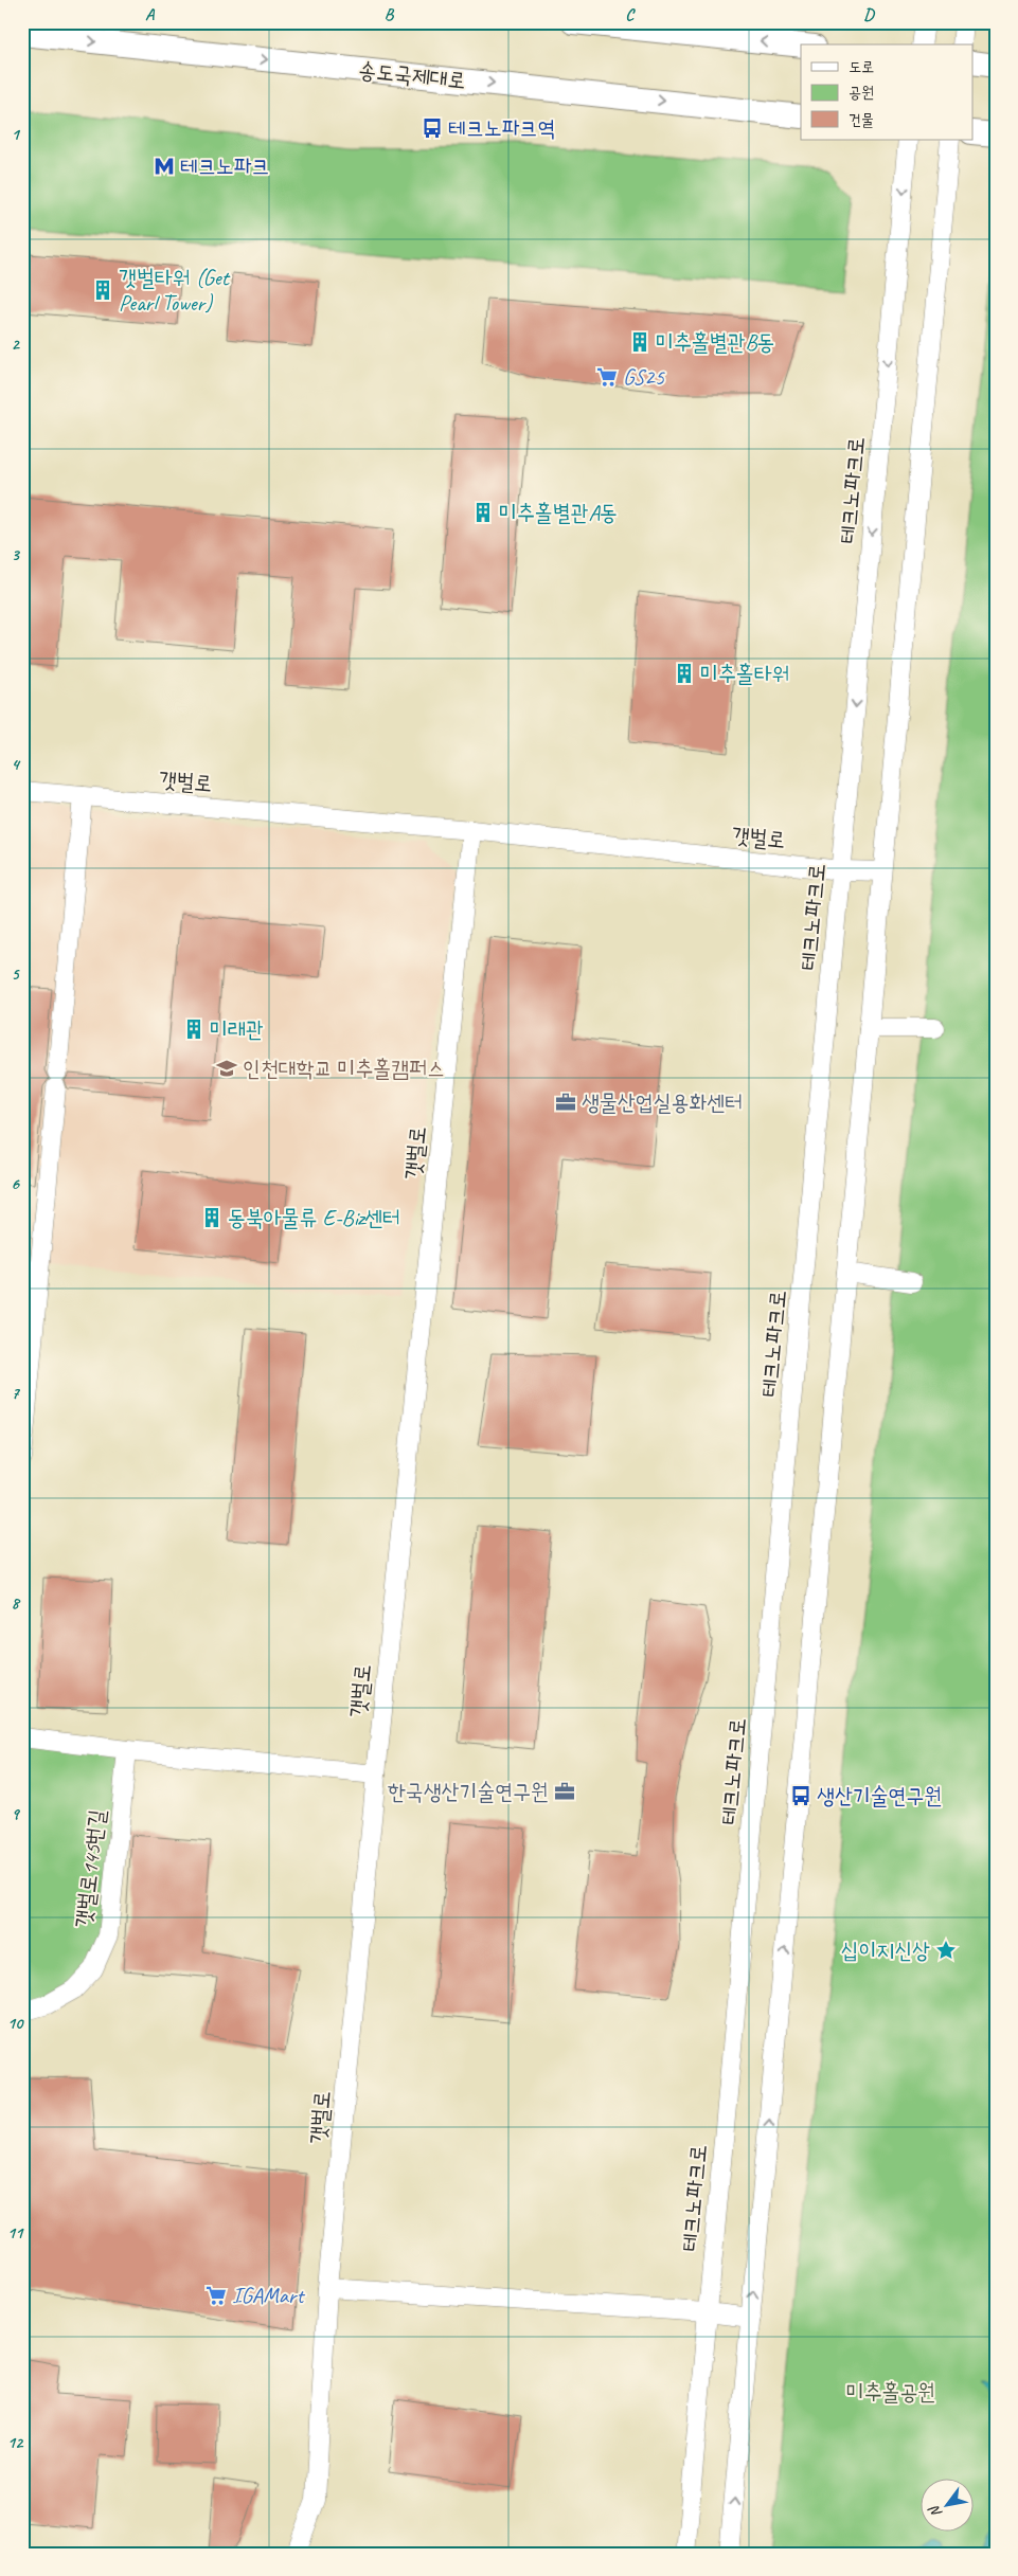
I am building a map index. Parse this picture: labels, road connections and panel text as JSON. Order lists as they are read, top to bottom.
{
  "streets": {
    "main road": ["송도국제대로"],
    "street": ["테크노파크로", "갯벌로", "갯벌로145번길"]
  },
  "crossings": [
    ["테크노파크로", "갯벌로"]
  ],
  "one_way": ["송도국제대로"],
  "parks": ["미추홀공원"],
  "places": {
    "bus stop": ["테크노파크역", "생산기술연구원"],
    "metro station": ["테크노파크"],
    "building": [
      "갯벌타워 (Get Pearl Tower)",
      "미추홀별관B동",
      "미추홀별관A동",
      "미추홀타워",
      "미래관",
      "동북아물류 E-Biz센터"
    ],
    "supermarket": ["GS25", "IGAMart"],
    "school or university": ["인천대학교 미추홀캠퍼스"],
    "office": ["생물산업실용화센터", "한국생산기술연구원"],
    "place": ["십이지신상"]
  },
  "legend": ["도로", "공원", "건물"],
  "north": "bottom left",
  "grid": {
    "columns": [
      "A",
      "B",
      "C",
      "D"
    ],
    "rows": [
      "1",
      "2",
      "3",
      "4",
      "5",
      "6",
      "7",
      "8",
      "9",
      "10",
      "11",
      "12"
    ]
  }
}
